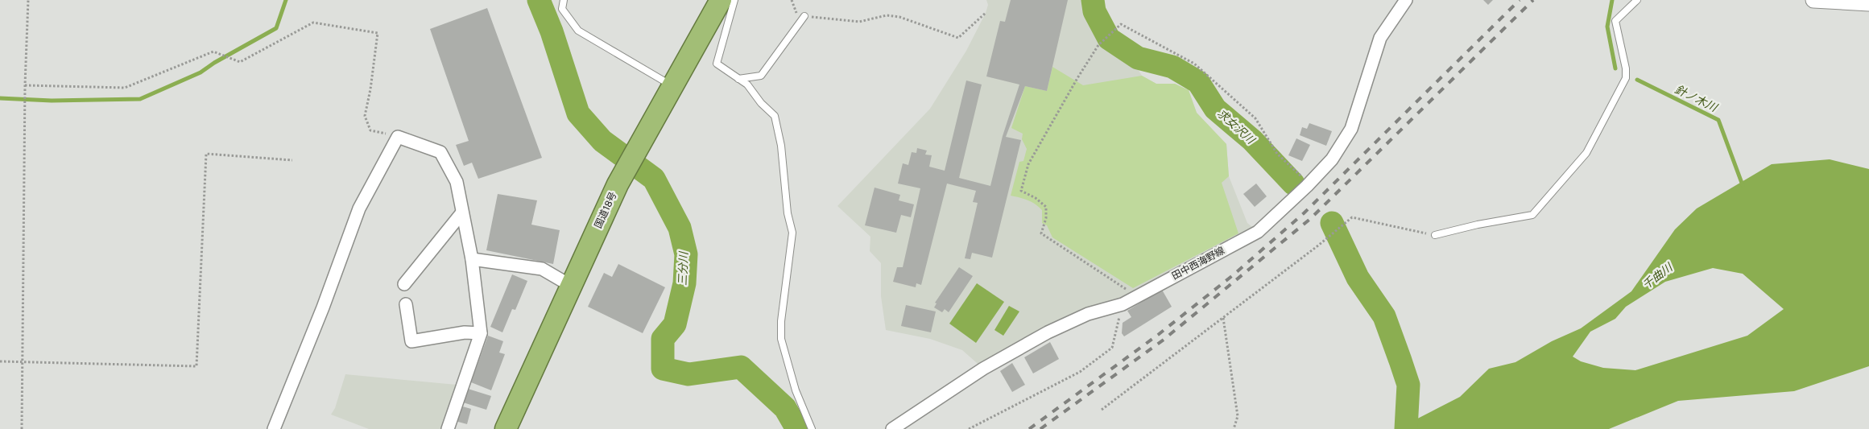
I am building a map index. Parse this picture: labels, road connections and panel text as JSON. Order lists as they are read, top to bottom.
{
  "streets": {
    "highway": ["国道18号"],
    "street": ["田中西海野線"]
  },
  "water": [
    "針ノ木川",
    "求女沢川",
    "三分川",
    "千曲川"
  ]
}
